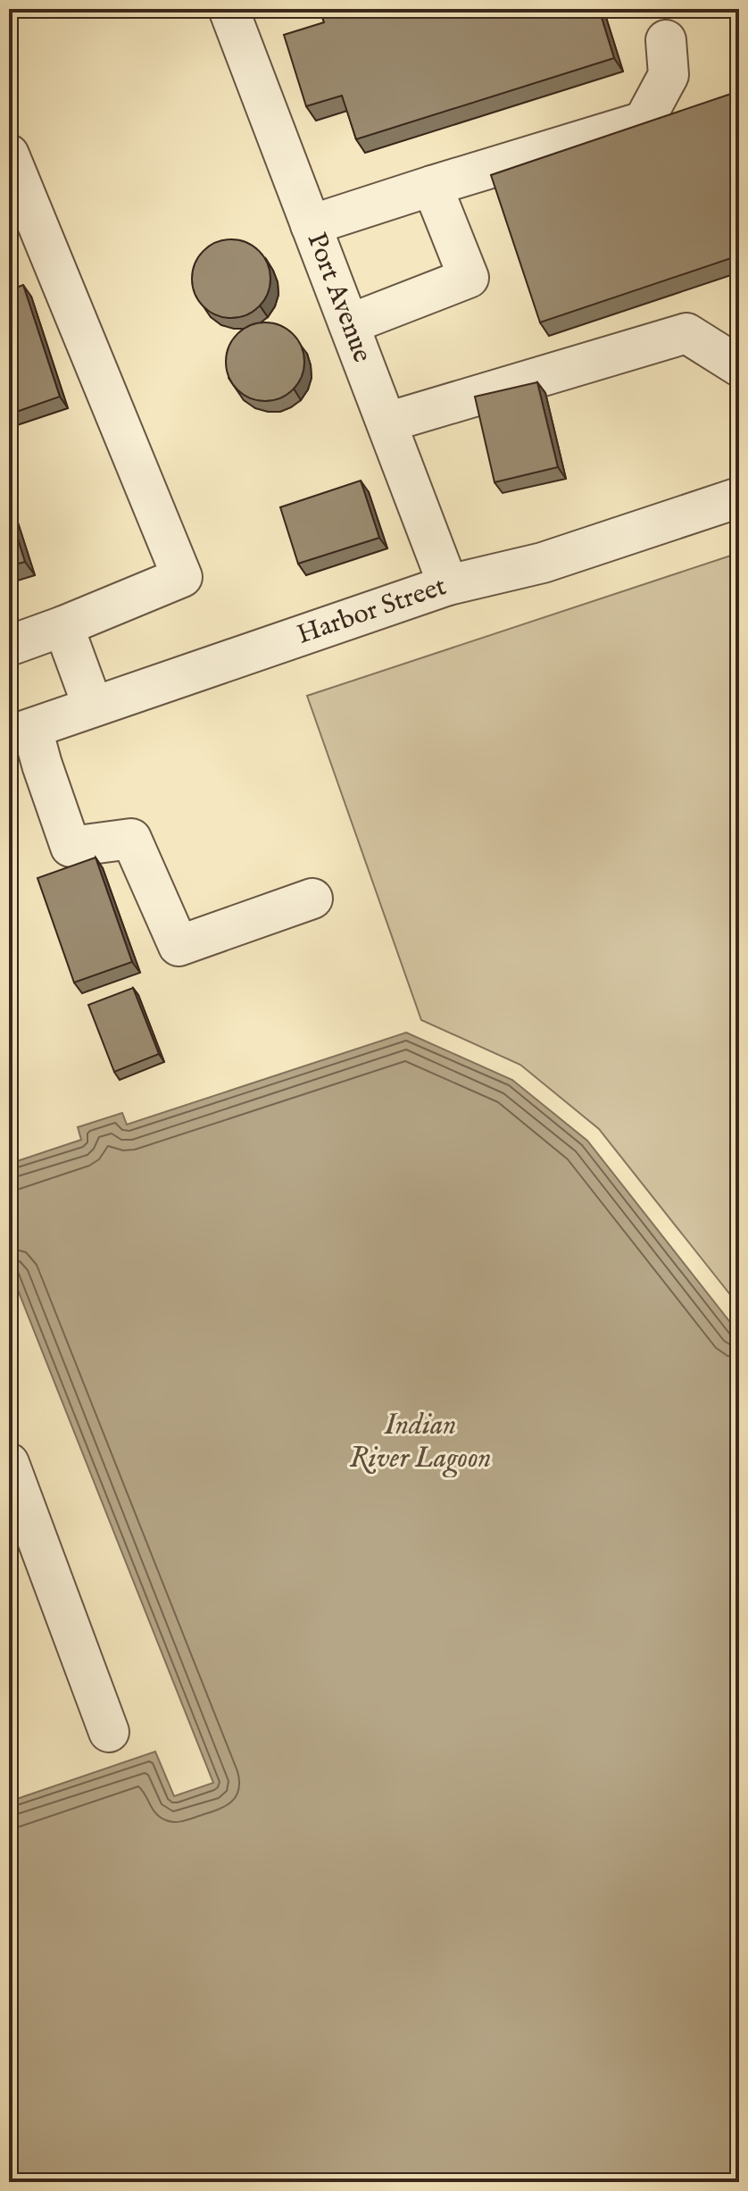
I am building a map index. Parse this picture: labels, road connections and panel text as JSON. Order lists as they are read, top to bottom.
{
  "streets": {
    "lane": ["Port Avenue", "Harbor Street"]
  },
  "crossings": [
    ["Port Avenue", "Harbor Street"]
  ],
  "water": ["Indian River Lagoon"]
}
